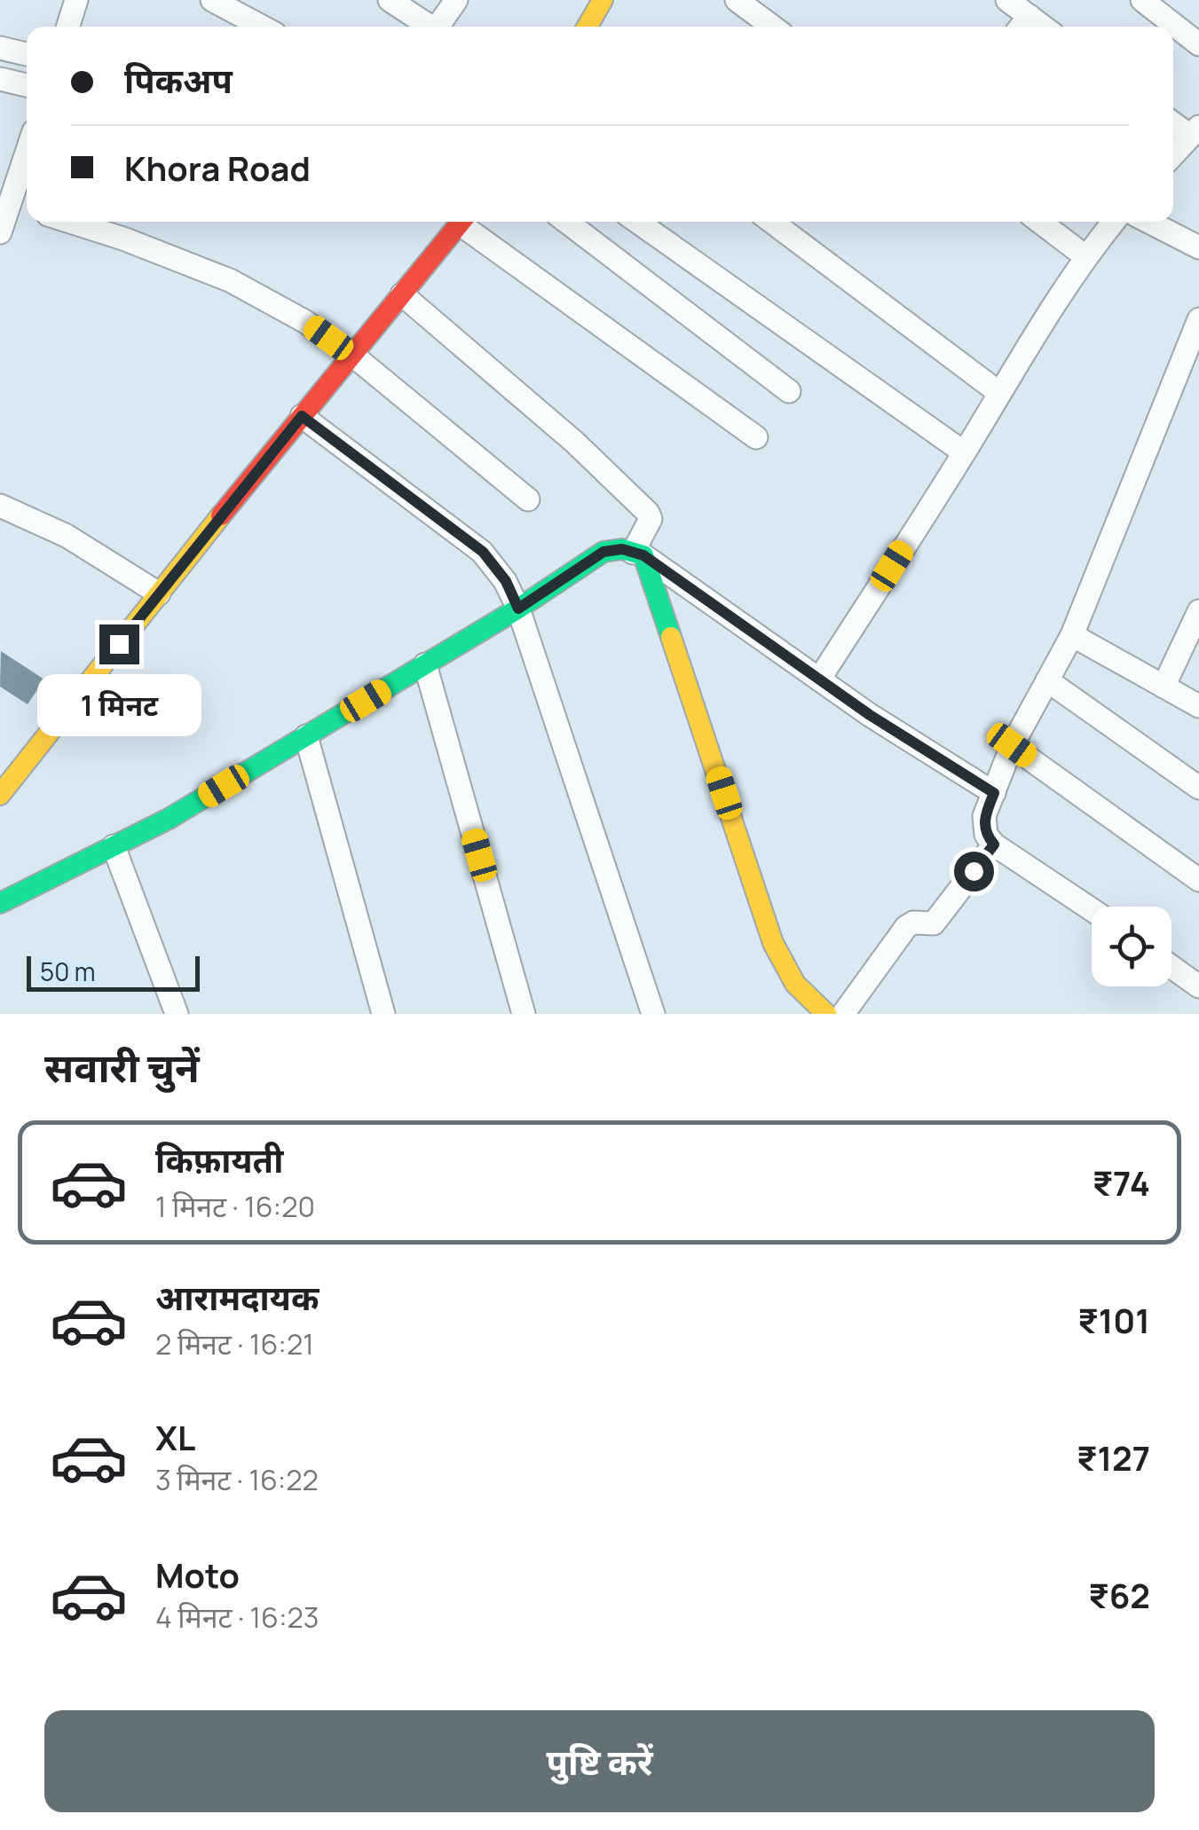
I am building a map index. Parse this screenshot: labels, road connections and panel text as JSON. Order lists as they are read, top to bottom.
{
  "scale_bar": "50 m",
  "page": {
    "banner": ["पिकअप", "Khora Road"],
    "bubble": "1 मिनट",
    "scale": "50 m",
    "heading": "सवारी चुनें",
    "list": [
      {
        "name": "किफ़ायती",
        "note": "1 मिनट · 16:20",
        "value": "₹74"
      },
      {
        "name": "आरामदायक",
        "note": "2 मिनट · 16:21",
        "value": "₹101"
      },
      {
        "name": "XL",
        "note": "3 मिनट · 16:22",
        "value": "₹127"
      },
      {
        "name": "Moto",
        "note": "4 मिनट · 16:23",
        "value": "₹62"
      }
    ],
    "buttons": "पुष्टि करें"
  }
}
